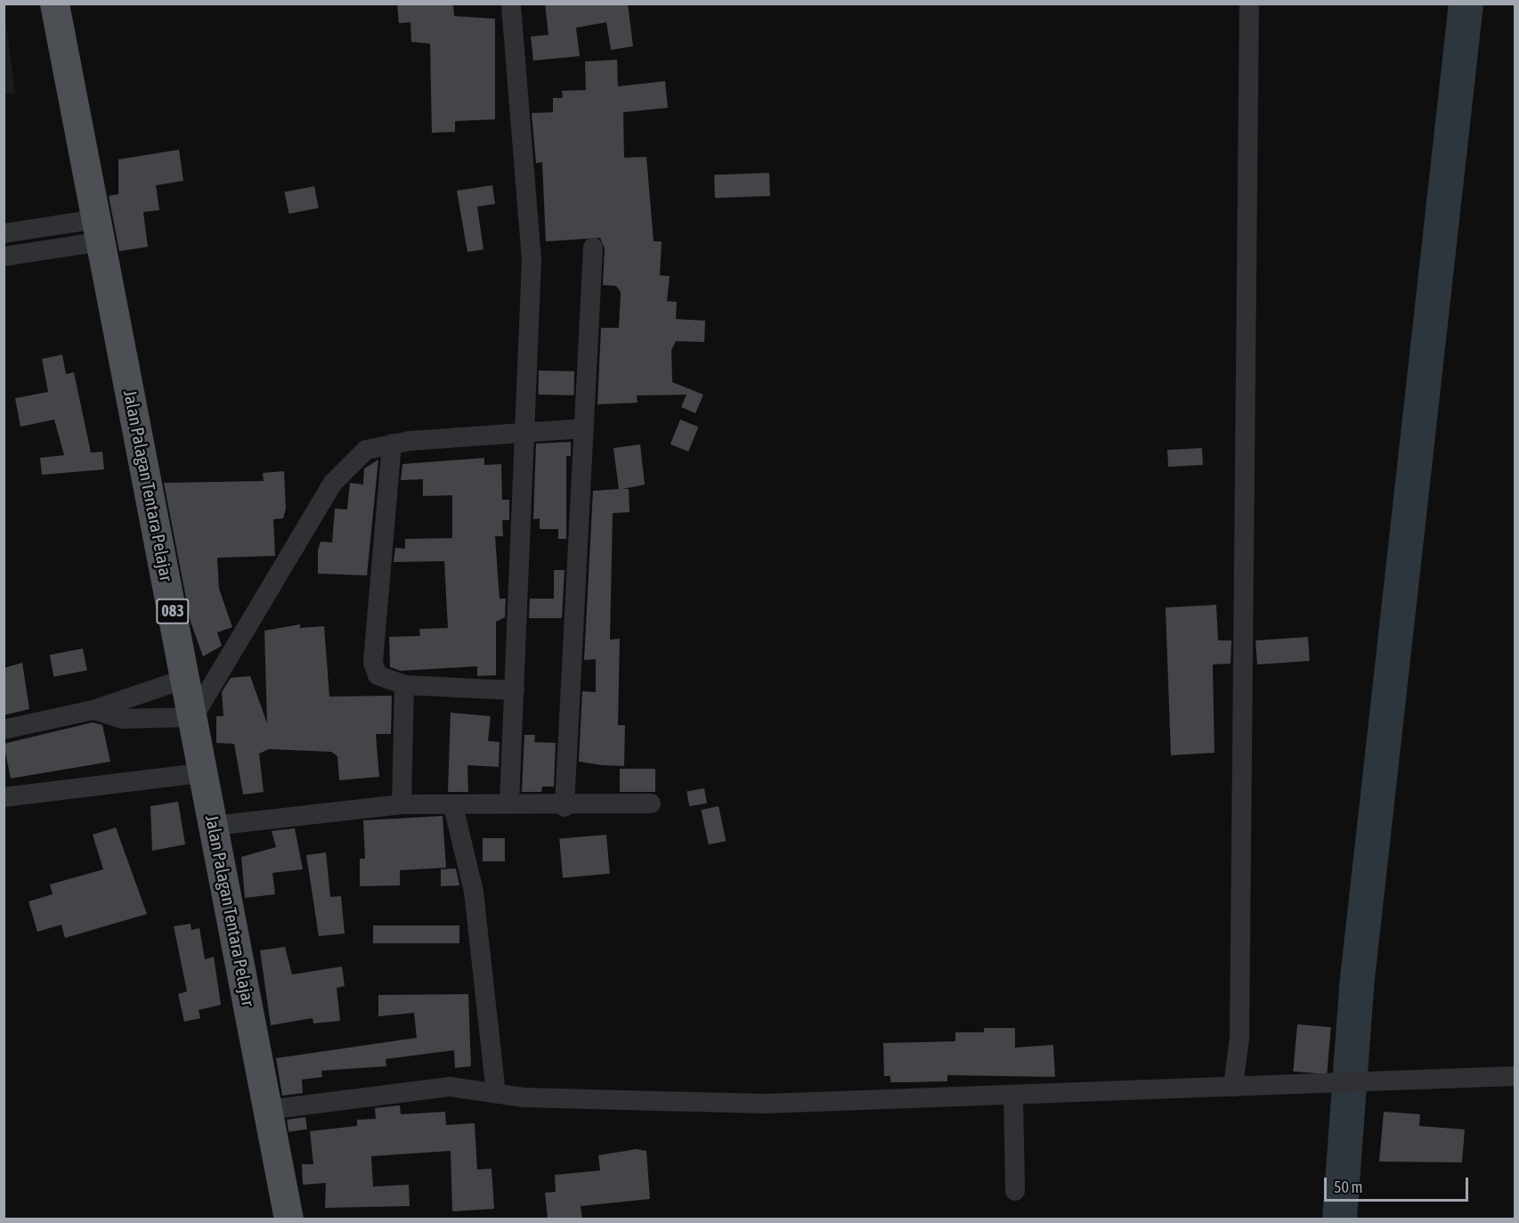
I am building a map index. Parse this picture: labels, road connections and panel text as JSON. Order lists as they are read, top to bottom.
{
  "streets": {
    "main road": ["Jalan Palagan Tentara Pelajar", "083"]
  },
  "scale_bar": "50 m"
}
